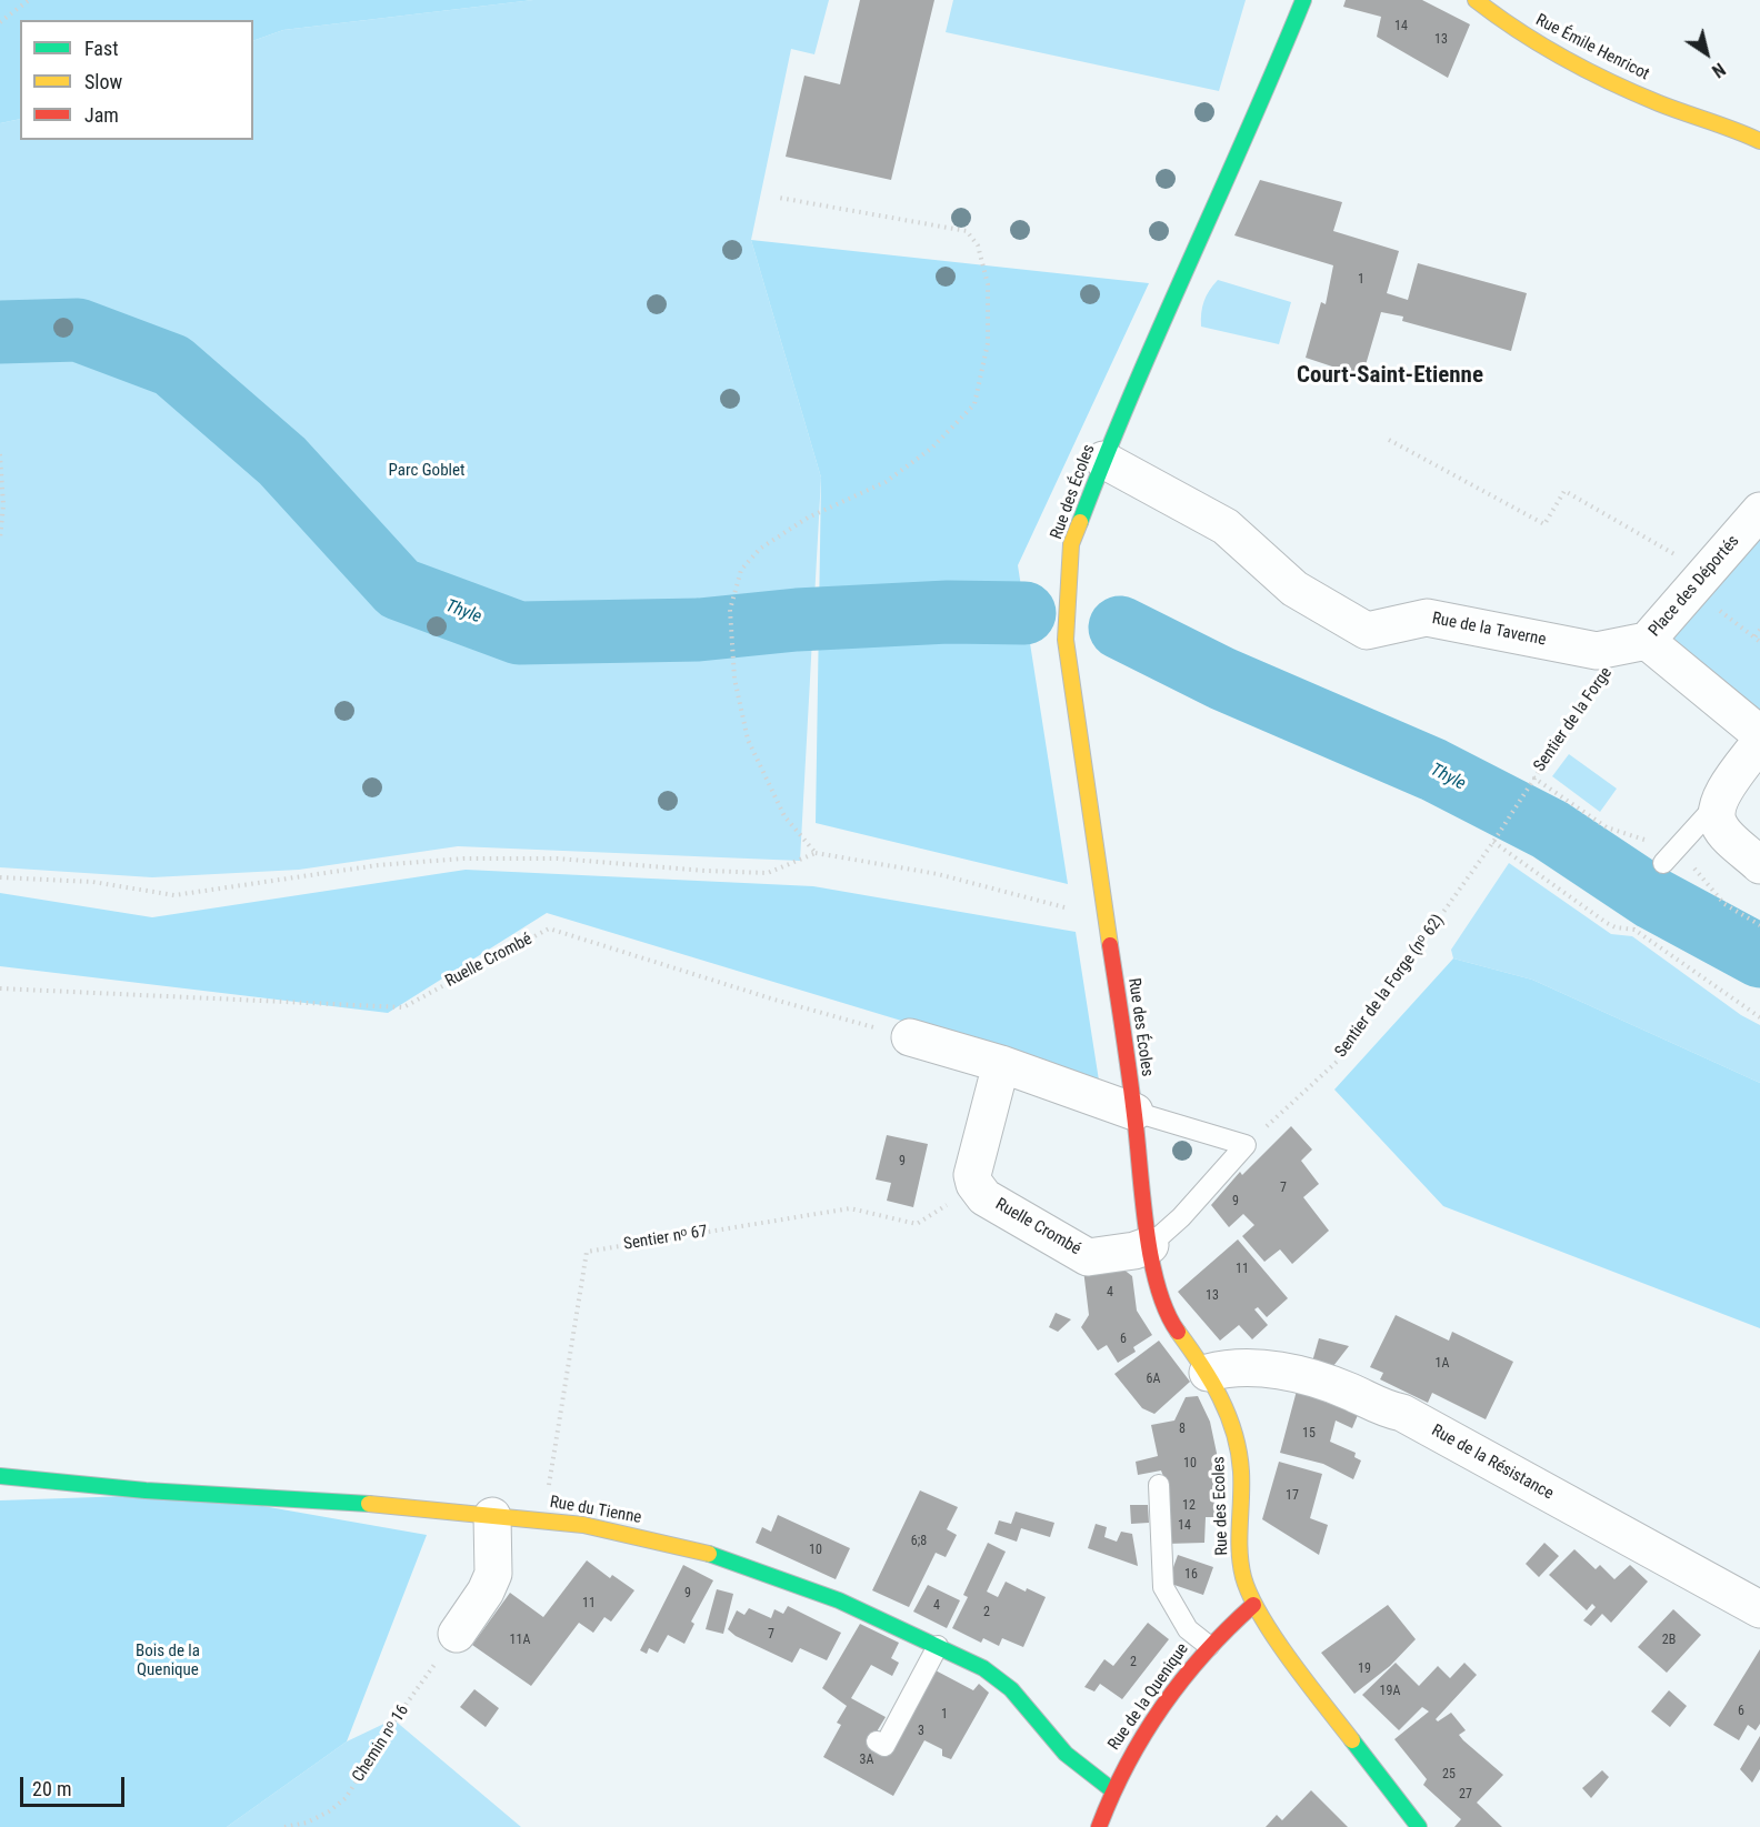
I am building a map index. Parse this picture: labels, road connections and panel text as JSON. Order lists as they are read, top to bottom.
{
  "streets": {
    "street": [
      "Rue Émile Henricot",
      "Rue des Écoles",
      "Place des Déportés",
      "Rue de la Taverne",
      "Ruelle Crombé",
      "Rue de la Résistance",
      "Rue des Ecoles",
      "Rue du Tienne",
      "Rue de la Quenique"
    ],
    "path": [
      "Sentier de la Forge",
      "Sentier de la Forge (nᵒ 62)",
      "Sentier nᵒ 67",
      "Chemin nᵒ 16"
    ]
  },
  "crossings": [
    ["Rue des Écoles", "Rue de la Taverne"],
    ["Rue des Écoles", "Rue des Ecoles"],
    ["Place des Déportés", "Rue de la Taverne"],
    ["Sentier de la Forge", "Sentier de la Forge (nᵒ 62)"],
    ["Ruelle Crombé", "Sentier nᵒ 67"],
    ["Ruelle Crombé", "Rue des Ecoles"],
    ["Rue de la Résistance", "Rue des Ecoles"],
    ["Rue des Ecoles", "Rue de la Quenique"],
    ["Rue du Tienne", "Rue de la Quenique"]
  ],
  "districts": ["Court-Saint-Etienne"],
  "water": ["Thyle"],
  "parks": ["Parc Goblet", "Bois de la Quenique"],
  "house_numbers": [
    "14",
    "13",
    "1",
    "9",
    "7",
    "9",
    "11",
    "4",
    "13",
    "6",
    "1A",
    "6A",
    "8",
    "15",
    "10",
    "17",
    "12",
    "14",
    "6;8",
    "10",
    "16",
    "9",
    "11",
    "4",
    "2",
    "7",
    "11A",
    "2B",
    "2",
    "19",
    "19A",
    "6",
    "1",
    "3",
    "3A",
    "25",
    "27"
  ],
  "legend": ["Fast", "Slow", "Jam"],
  "scale_bar": "20 m",
  "north": "bottom right"
}
